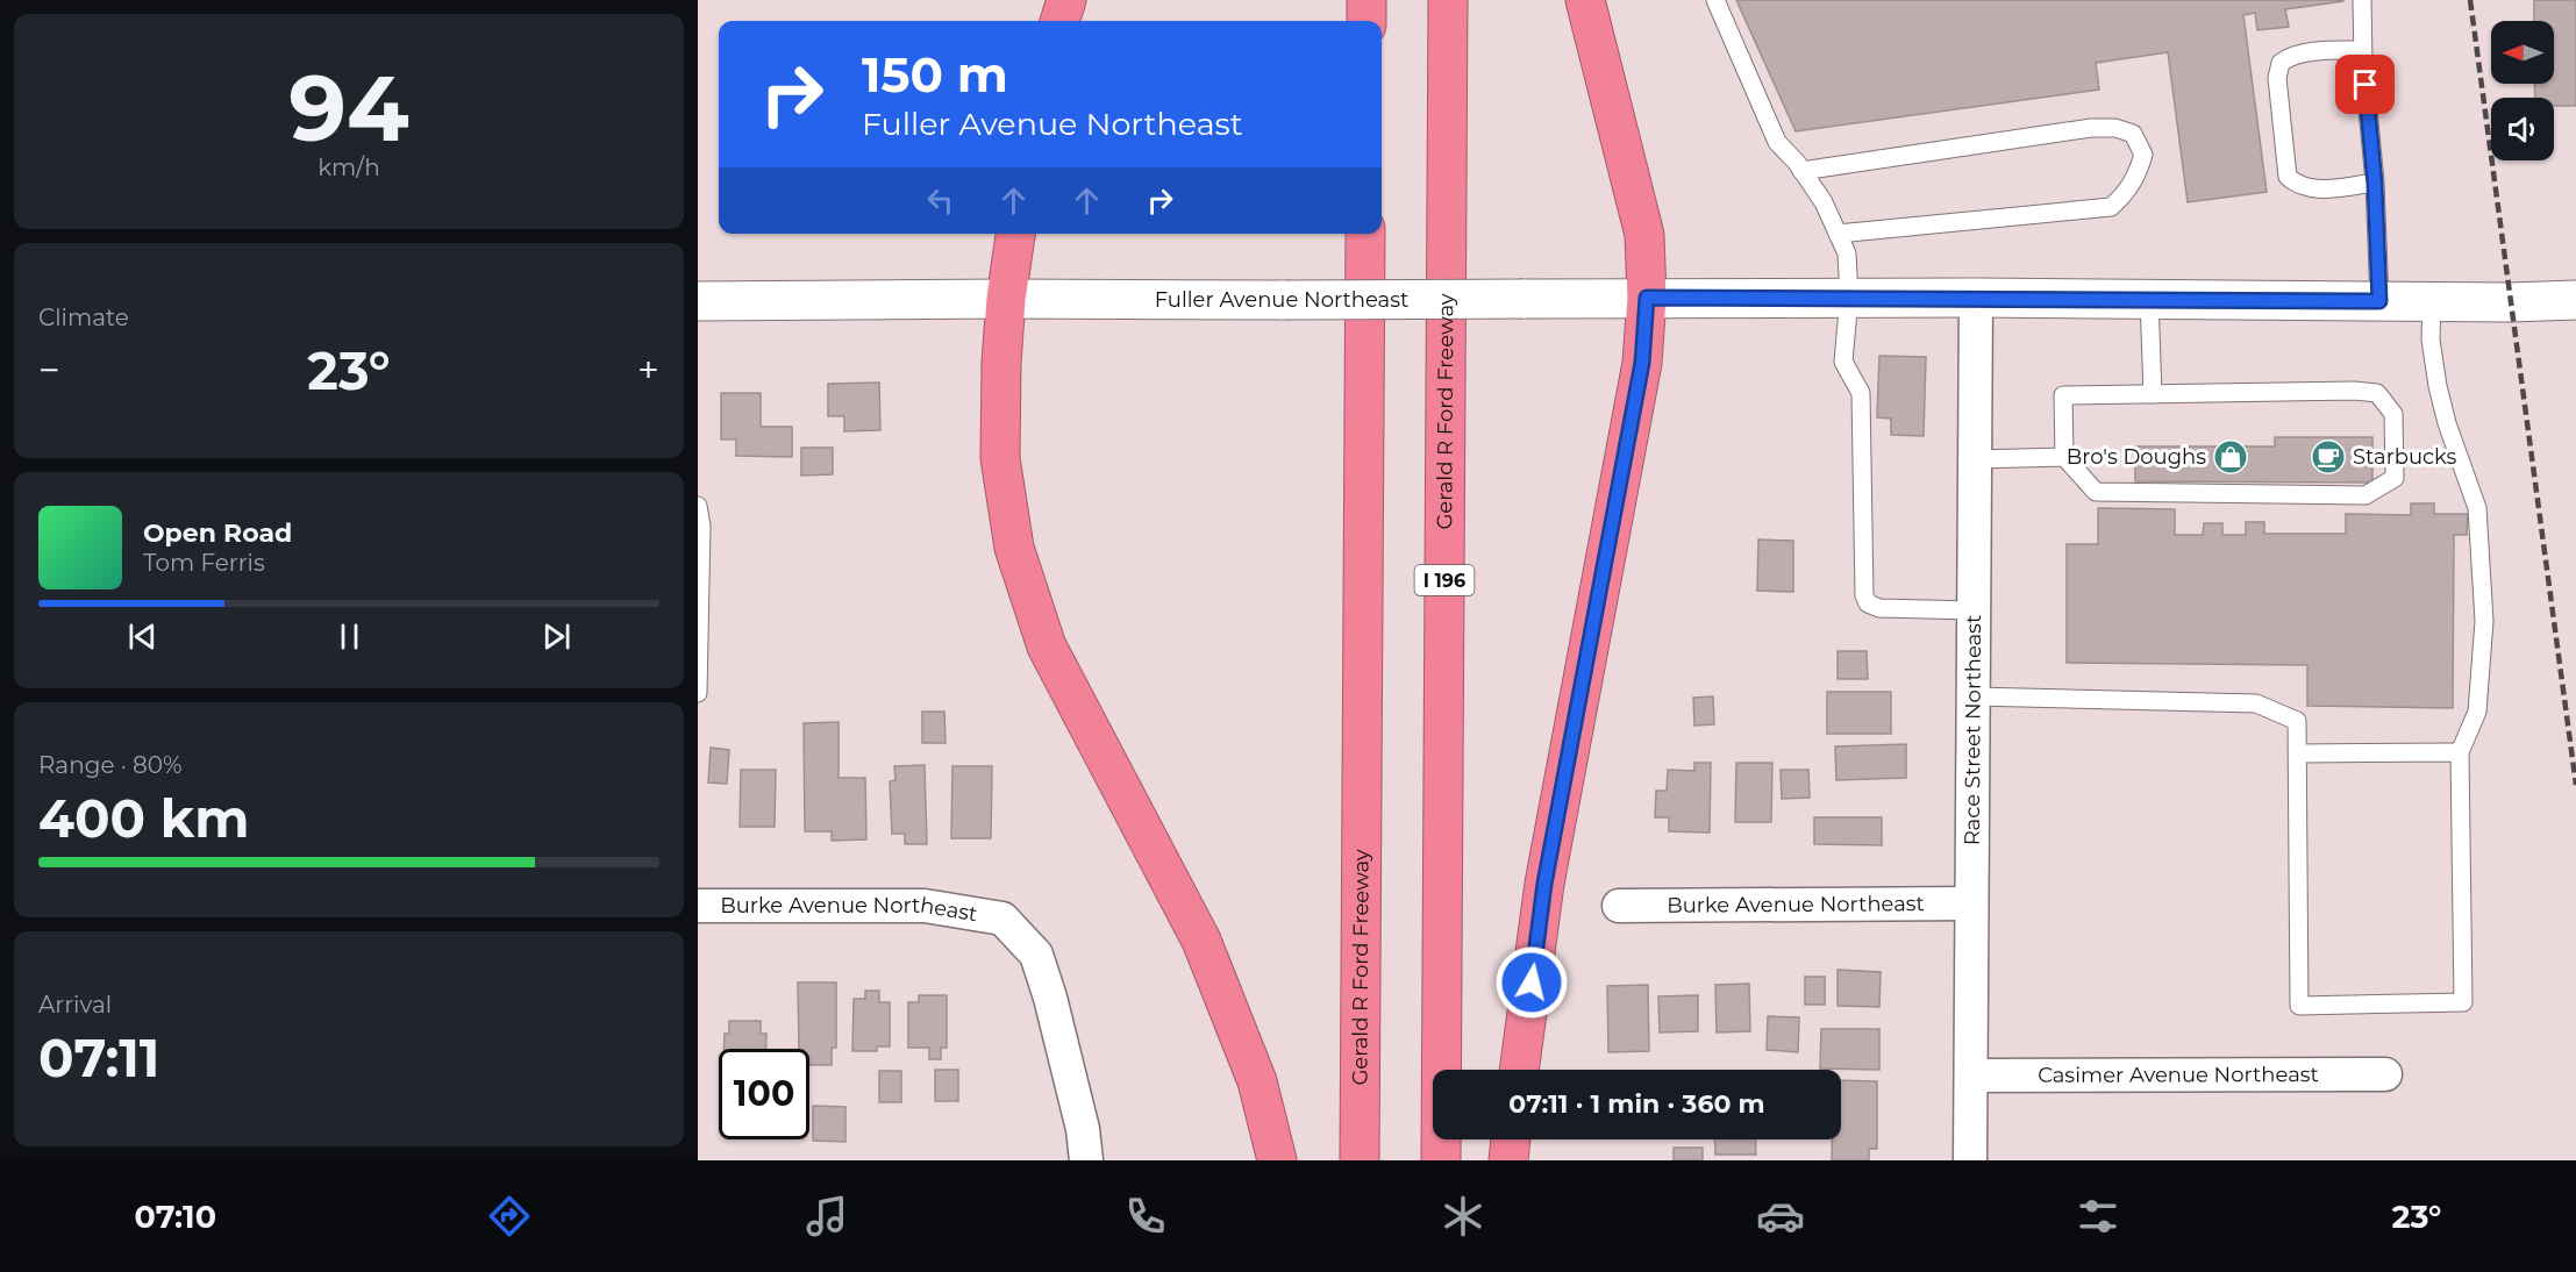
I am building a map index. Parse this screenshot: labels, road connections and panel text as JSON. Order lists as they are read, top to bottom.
{
  "streets": {
    "highway": ["Gerald R Ford Freeway", "I 196"],
    "main road": ["Fuller Avenue Northeast"],
    "street": ["Race Street Northeast", "Burke Avenue Northeast", "Casimer Avenue Northeast"]
  },
  "crossings": [
    ["Fuller Avenue Northeast", "Race Street Northeast"],
    ["Race Street Northeast", "Burke Avenue Northeast"],
    ["Race Street Northeast", "Casimer Avenue Northeast"]
  ],
  "places": {
    "shop": ["Bro's Doughs"],
    "cafe": ["Starbucks"]
  },
  "north": "left",
  "page": {
    "tile": [
      ["94", "km/h"],
      "Climate",
      ["Range · 80%", "400 km"],
      ["Arrival", "07:11"]
    ],
    "turn": ["150 m", "Fuller Avenue Northeast"],
    "heat": ["−", "23°", "+"],
    "song": ["Open Road", "Tom Ferris"],
    "limit": "100",
    "trip": "07:11 · 1 min · 360 m",
    "tabs": ["07:10", "23°"]
  }
}
